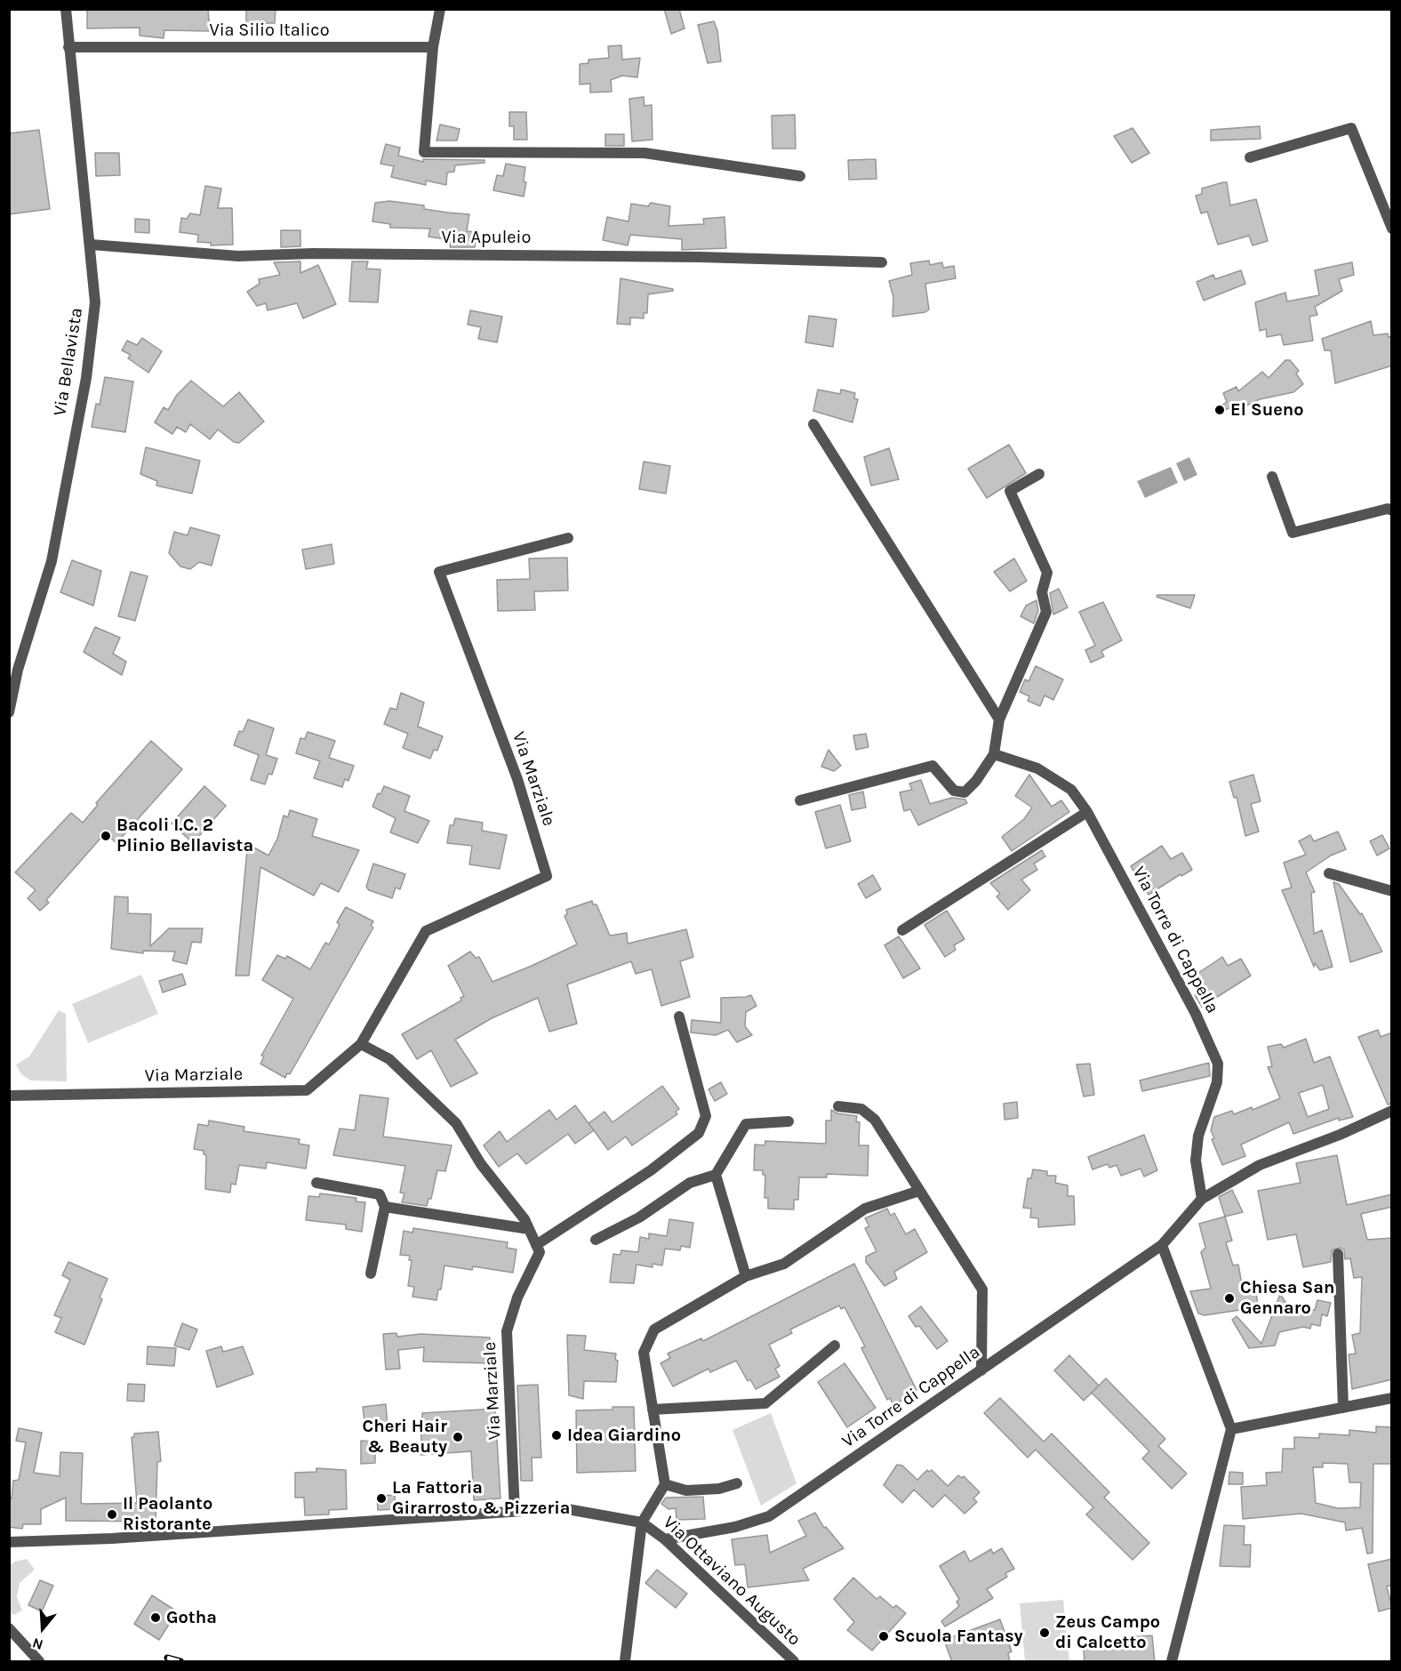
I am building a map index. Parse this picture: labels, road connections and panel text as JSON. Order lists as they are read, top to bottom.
{
  "streets": {
    "street": [
      "Via Silio Italico",
      "Via Apuleio",
      "Via Bellavista",
      "Via Marziale",
      "Via Torre di Cappella",
      "Via Ottaviano Augusto"
    ]
  },
  "crossings": [
    ["Via Silio Italico", "Via Bellavista"],
    ["Via Apuleio", "Via Bellavista"],
    ["Via Marziale", "Via Ottaviano Augusto"],
    ["Via Torre di Cappella", "Via Ottaviano Augusto"]
  ],
  "places": [
    "El Sueno",
    "Bacoli I.C. 2 Plinio Bellavista",
    "Chiesa San Gennaro",
    "Idea Giardino",
    "Cheri Hair & Beauty",
    "La Fattoria Girarrosto & Pizzeria",
    "Il Paolanto Ristorante",
    "Gotha",
    "Zeus Campo di Calcetto",
    "Scuola Fantasy"
  ],
  "north": "bottom"
}
